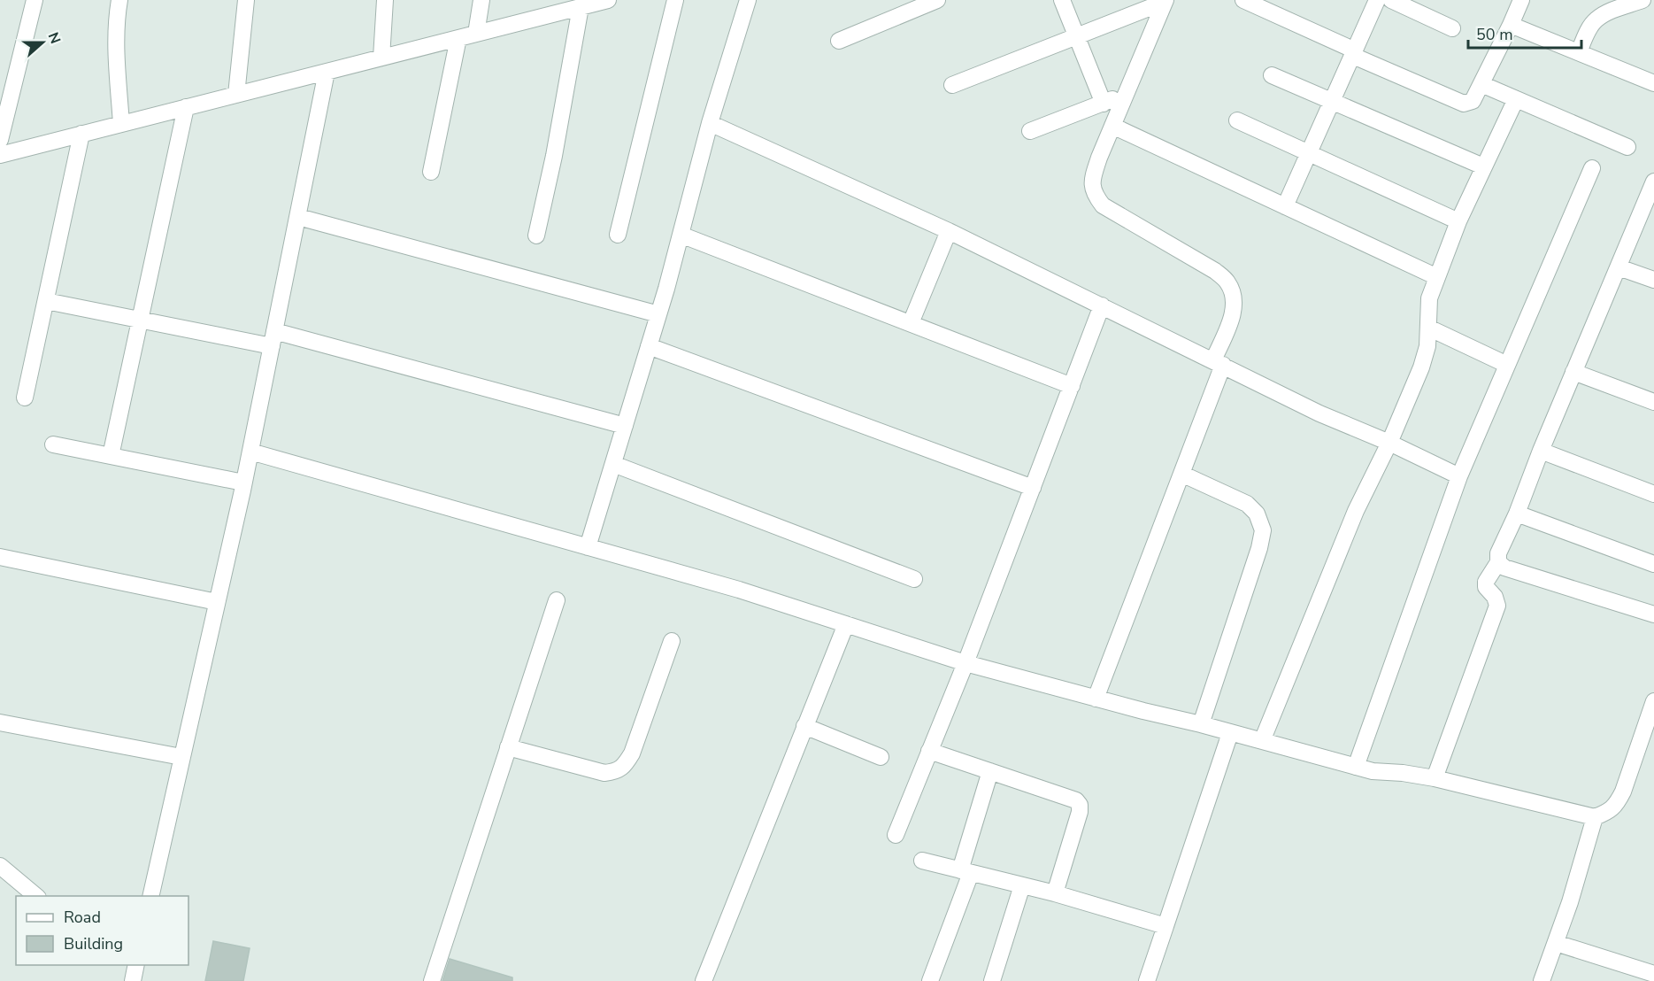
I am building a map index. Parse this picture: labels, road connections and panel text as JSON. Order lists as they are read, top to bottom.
{
  "legend": ["Road", "Building"],
  "scale_bar": "50 m",
  "north": "right"
}
